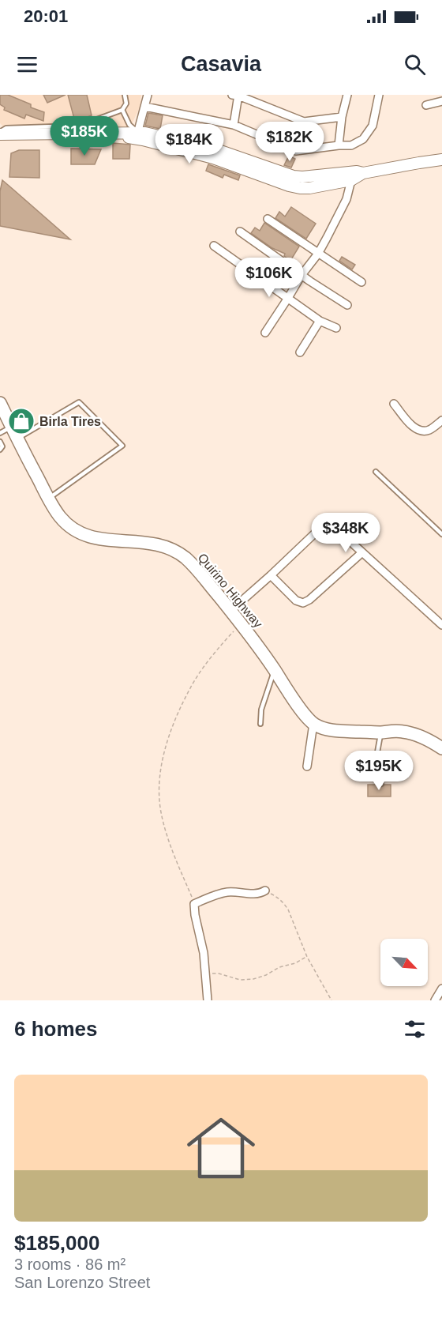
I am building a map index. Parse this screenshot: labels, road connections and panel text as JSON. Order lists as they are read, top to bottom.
{
  "streets": {
    "main road": ["Quirino Highway"]
  },
  "places": {
    "shop": ["Birla Tires"]
  },
  "north": "bottom right",
  "page": {
    "status": "20:01",
    "header": "Casavia",
    "price": [
      "$185K",
      "$182K",
      "$184K",
      "$106K",
      "$348K",
      "$195K"
    ],
    "heading": "6 homes",
    "list": [
      {
        "name": "$185,000",
        "note": "3 rooms · 86 m² · San Lorenzo Street"
      }
    ]
  }
}
